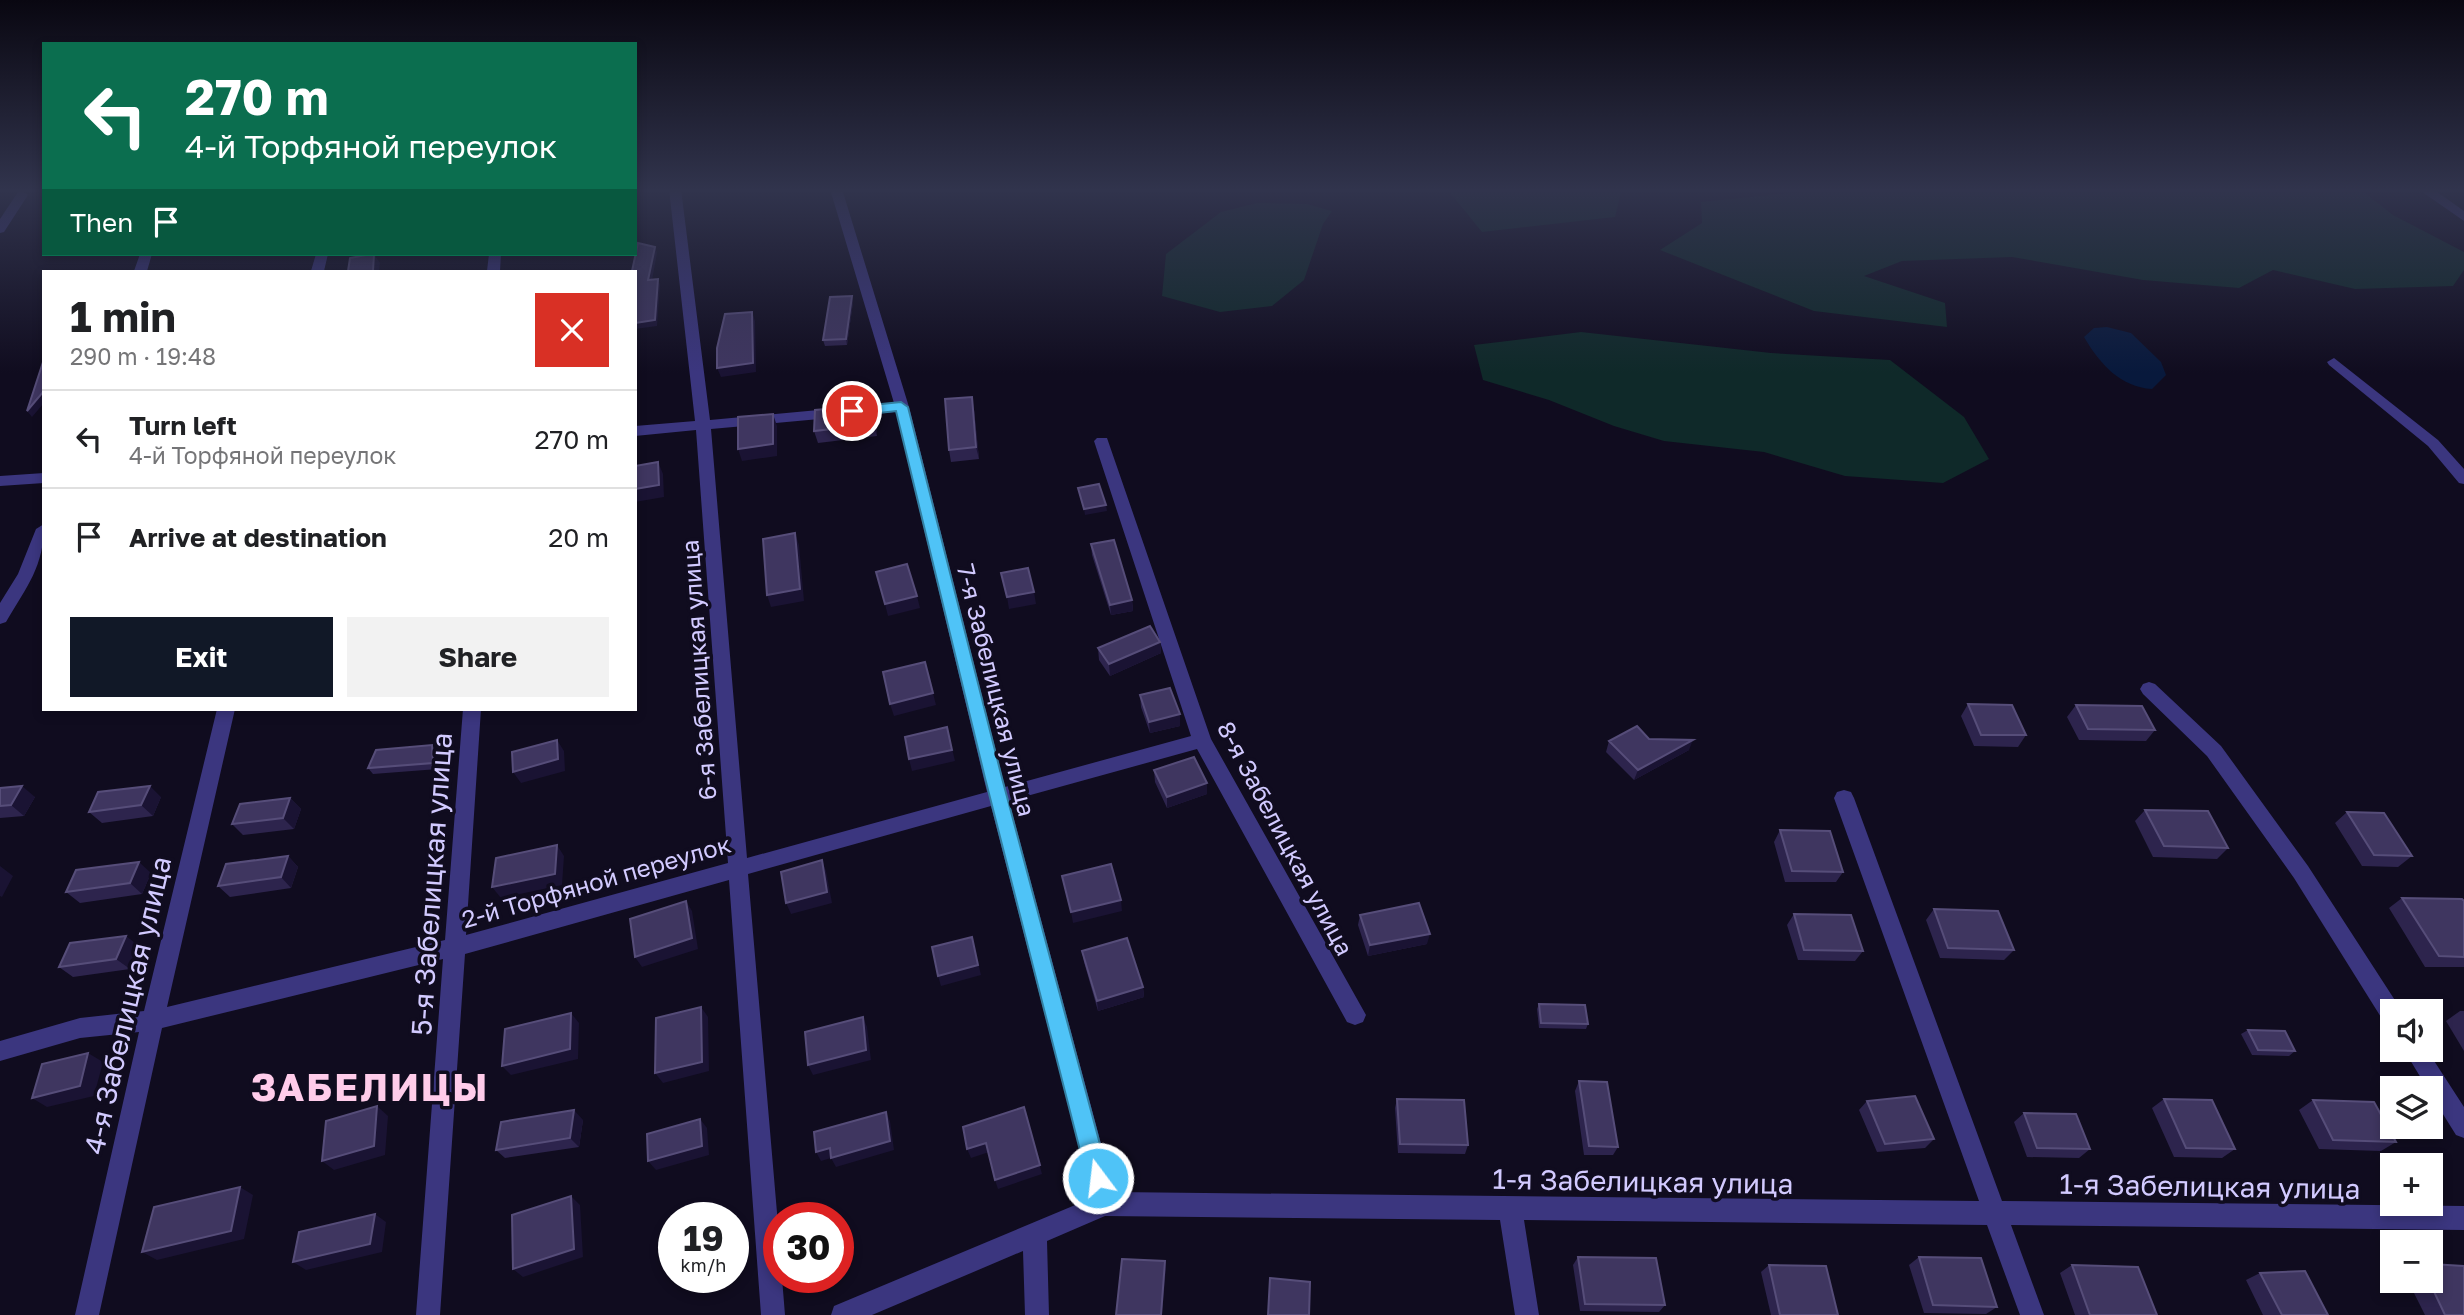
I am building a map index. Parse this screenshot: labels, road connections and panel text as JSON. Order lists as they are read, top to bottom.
{
  "streets": {
    "street": [
      "6-я Забелицкая улица",
      "7-я Забелицкая улица",
      "8-я Забелицкая улица",
      "2-й Торфяной переулок",
      "5-я Забелицкая улица",
      "4-я Забелицкая улица",
      "1-я Забелицкая улица"
    ]
  },
  "crossings": [
    ["6-я Забелицкая улица", "2-й Торфяной переулок"],
    ["7-я Забелицкая улица", "2-й Торфяной переулок"],
    ["7-я Забелицкая улица", "1-я Забелицкая улица"],
    ["8-я Забелицкая улица", "2-й Торфяной переулок"],
    ["2-й Торфяной переулок", "5-я Забелицкая улица"],
    ["2-й Торфяной переулок", "4-я Забелицкая улица"]
  ],
  "districts": ["ЗАБЕЛИЦЫ"],
  "page": {
    "turn": ["270 m", "4-й Торфяной переулок"],
    "then": "Then",
    "heading": ["1 min", "290 m · 19:48"],
    "list": [
      {
        "name": "Turn left",
        "note": "4-й Торфяной переулок",
        "value": "270 m"
      },
      {
        "name": "Arrive at destination",
        "value": "20 m"
      }
    ],
    "buttons": ["Exit", "Share"],
    "map_buttons": ["+", "−"],
    "speed": "19 km/h",
    "limit": "30"
  }
}
